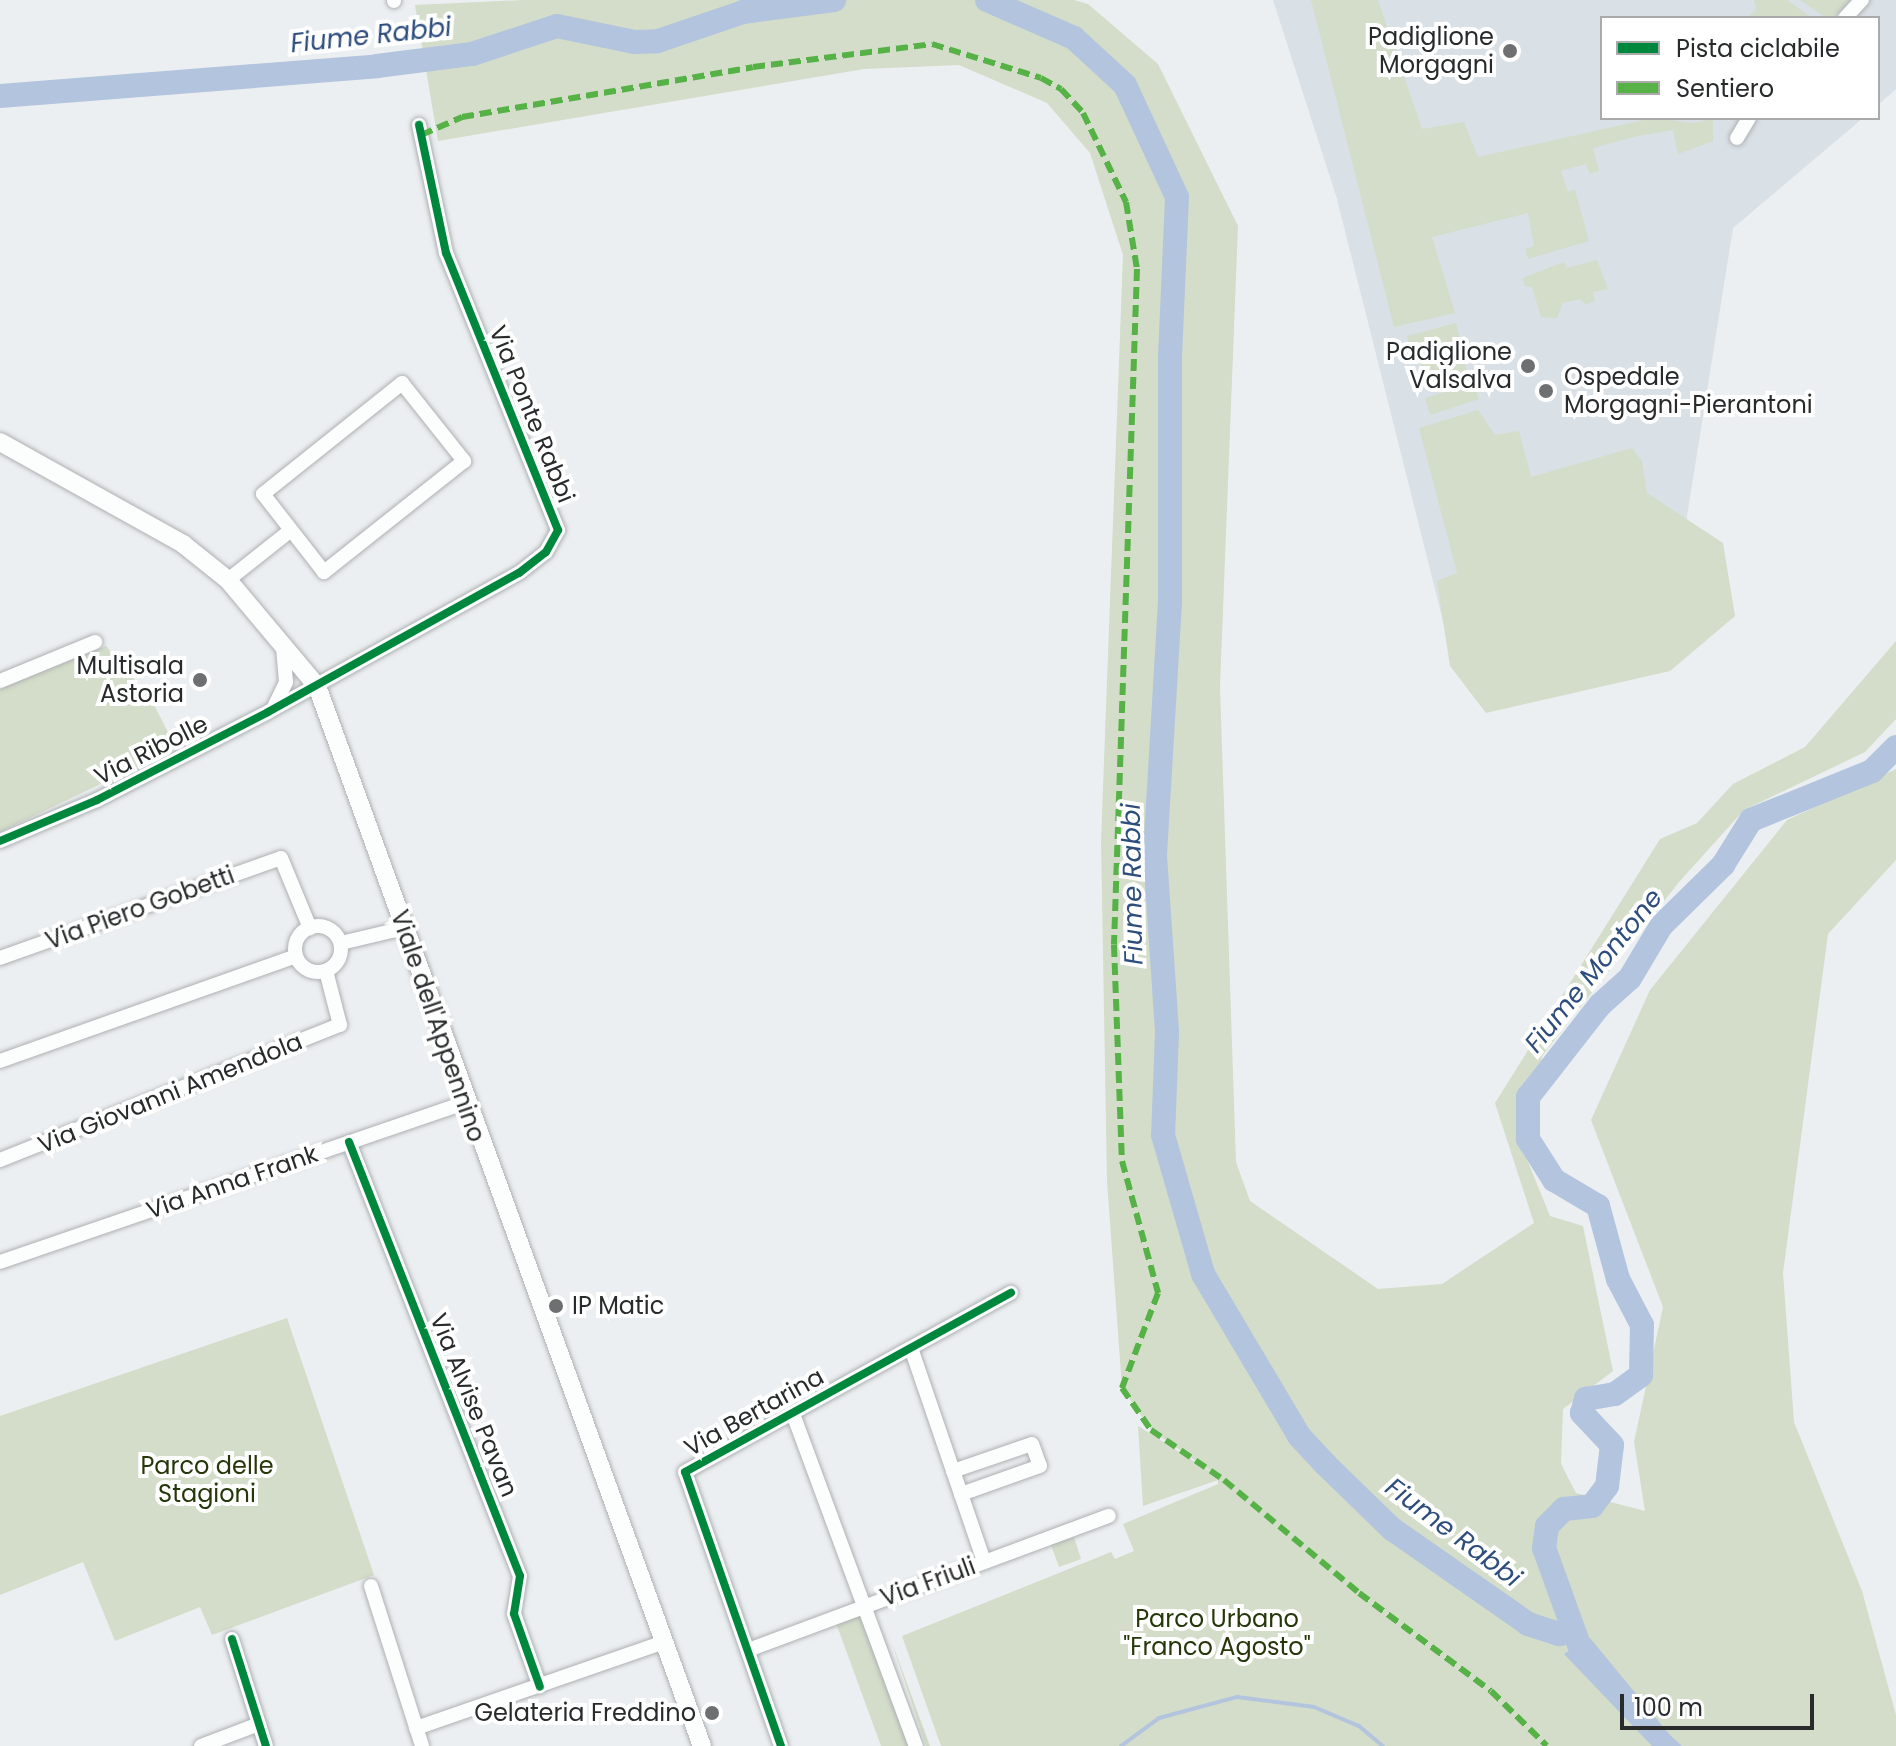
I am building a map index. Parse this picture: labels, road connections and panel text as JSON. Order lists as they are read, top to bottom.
{
  "streets": {
    "main road": ["Viale dell'Appennino"],
    "street": [
      "Via Ponte Rabbi",
      "Via Ribolle",
      "Via Piero Gobetti",
      "Via Giovanni Amendola",
      "Via Anna Frank",
      "Via Alvise Pavan",
      "Via Bertarina",
      "Via Friuli"
    ]
  },
  "crossings": [
    ["Via Ponte Rabbi", "Via Ribolle"],
    ["Via Ponte Rabbi", "Viale dell'Appennino"],
    ["Via Ribolle", "Viale dell'Appennino"],
    ["Via Piero Gobetti", "Via Giovanni Amendola"],
    ["Viale dell'Appennino", "Via Anna Frank"],
    ["Via Anna Frank", "Via Alvise Pavan"],
    ["Via Bertarina", "Via Friuli"]
  ],
  "water": ["Fiume Rabbi", "Fiume Montone"],
  "parks": ["Parco delle Stagioni", "Parco Urbano \"Franco Agosto\""],
  "places": [
    "Padiglione Morgagni",
    "Padiglione Valsalva",
    "Ospedale Morgagni-Pierantoni",
    "Multisala Astoria",
    "IP Matic",
    "Gelateria Freddino"
  ],
  "legend": ["Pista ciclabile", "Sentiero"],
  "scale_bar": "100 m"
}
